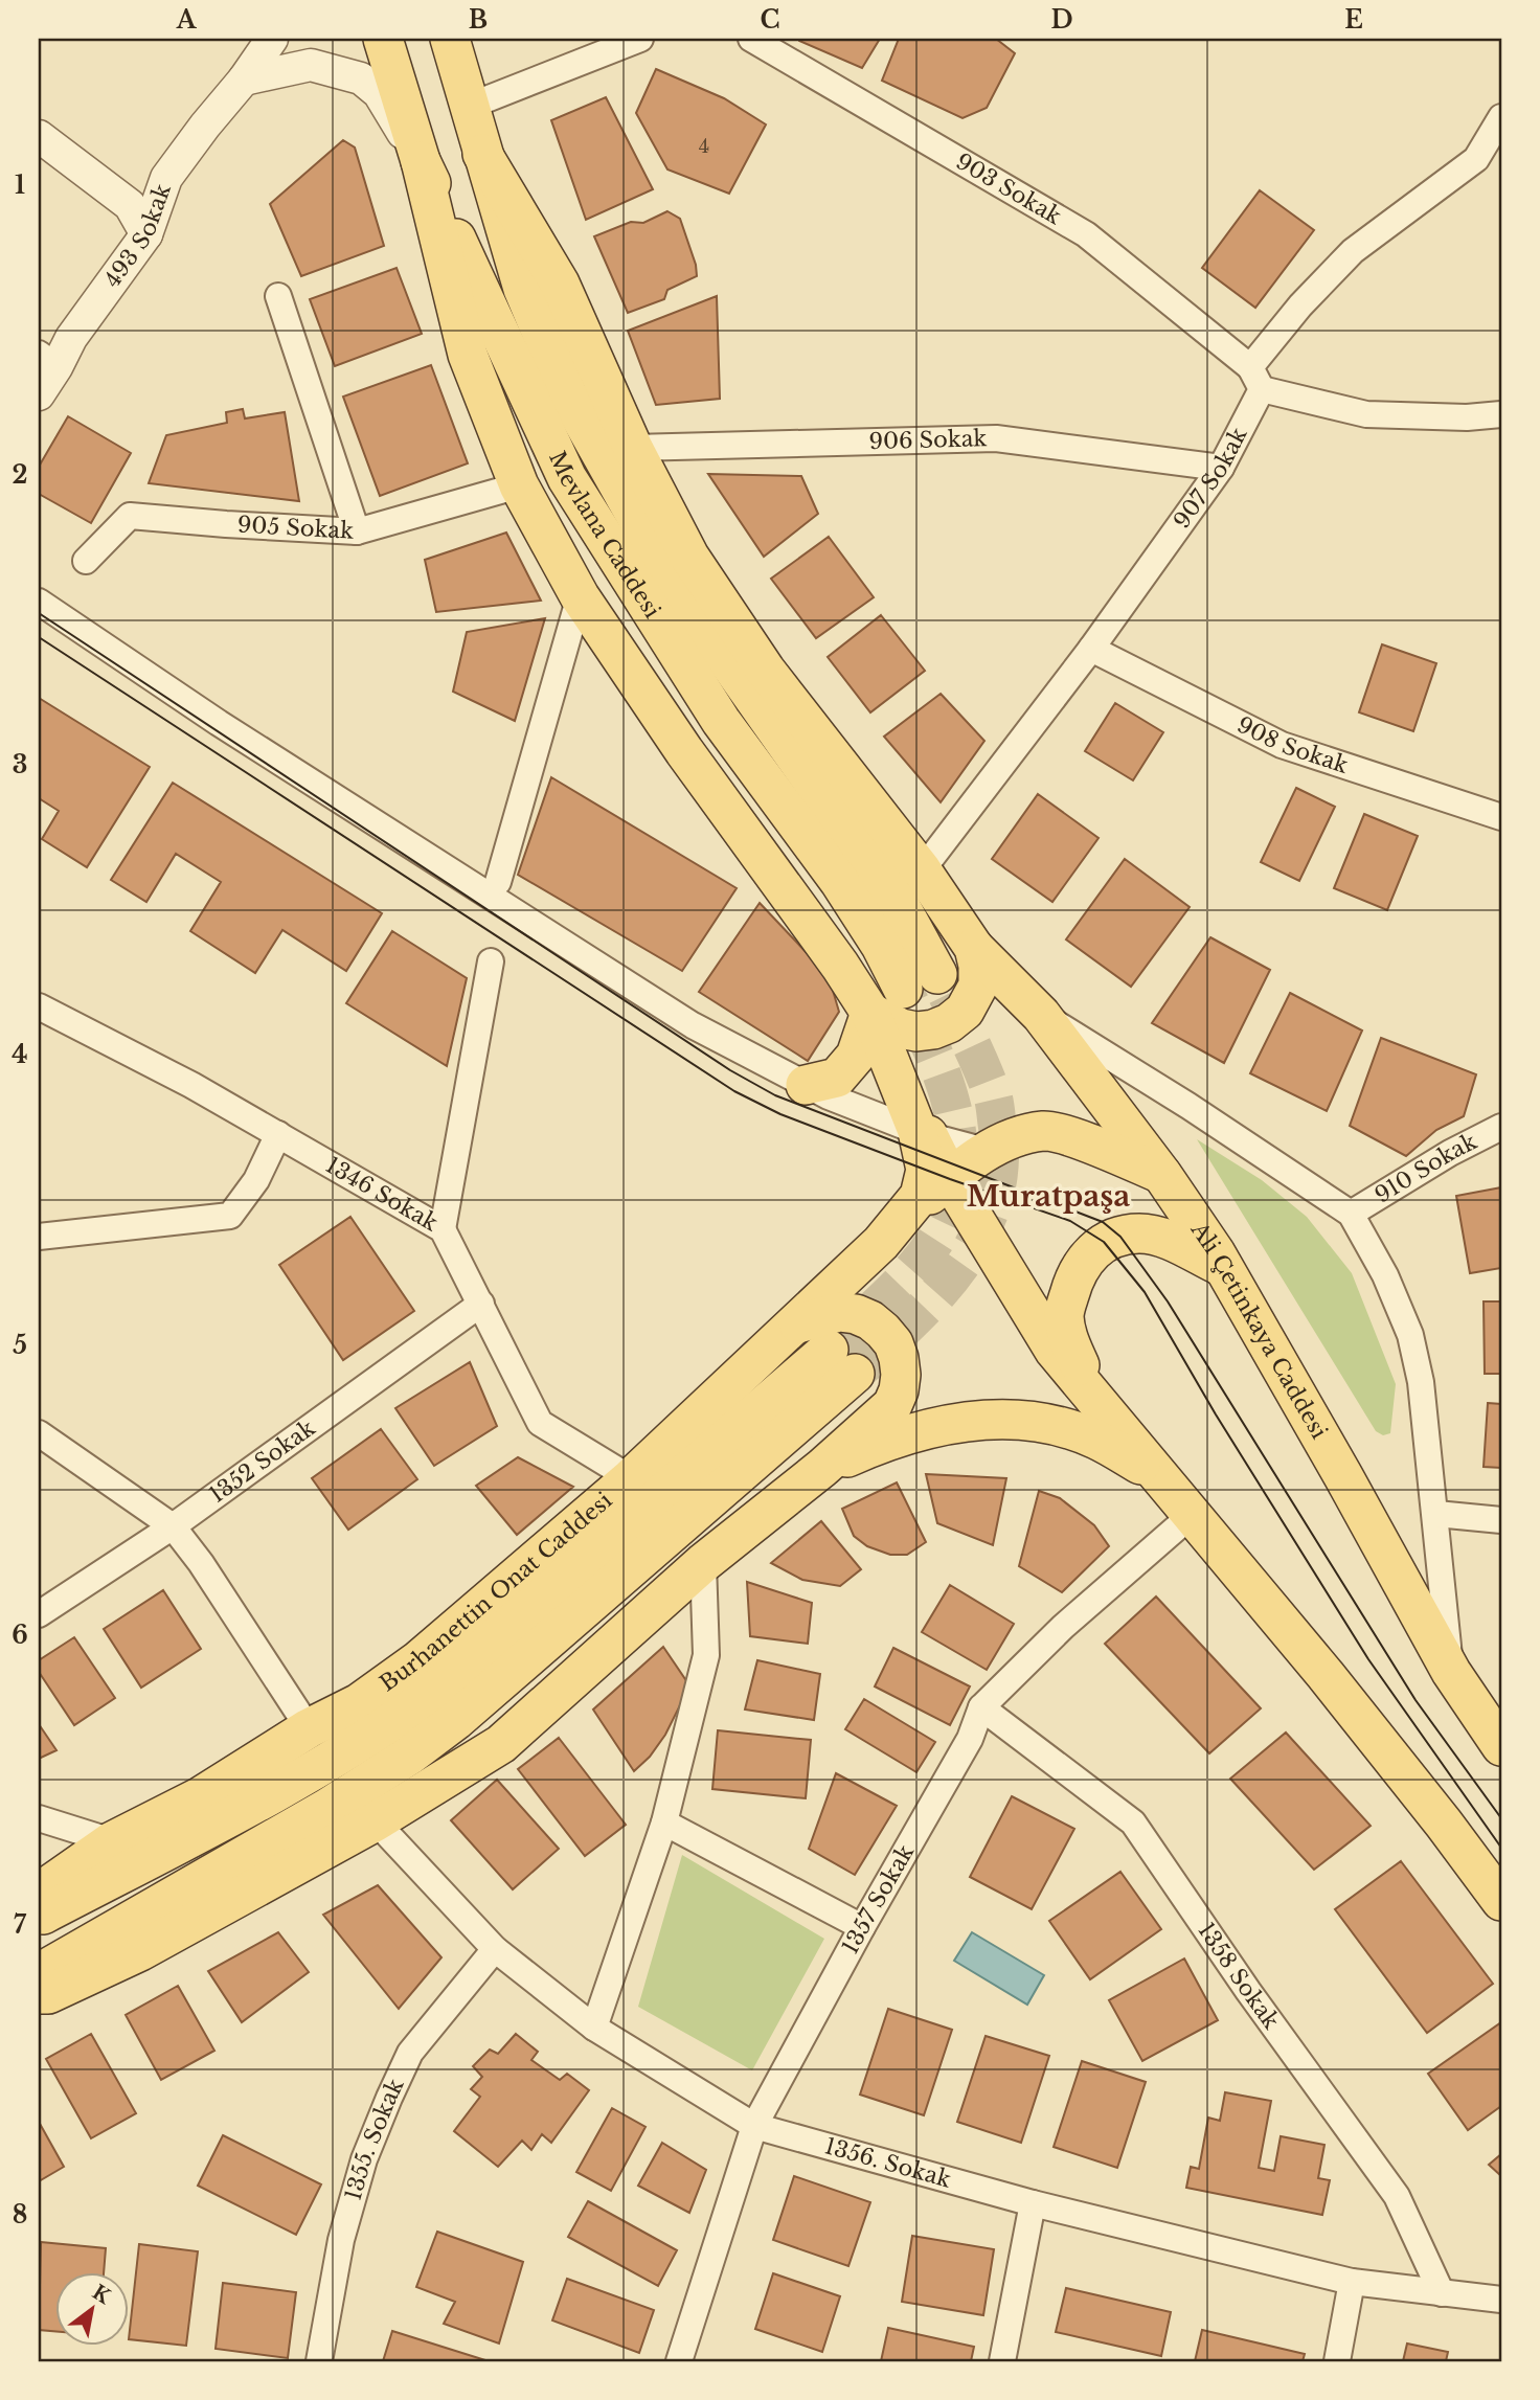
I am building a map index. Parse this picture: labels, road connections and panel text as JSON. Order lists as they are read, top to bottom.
{
  "streets": {
    "main road": ["Mevlana Caddesi", "Ali Çetinkaya Caddesi", "Burhanettin Onat Caddesi"],
    "street": [
      "903 Sokak",
      "493 Sokak",
      "906 Sokak",
      "907 Sokak",
      "905 Sokak",
      "908 Sokak",
      "910 Sokak",
      "1346 Sokak",
      "1352 Sokak",
      "1357 Sokak",
      "1358 Sokak",
      "1355. Sokak",
      "1356. Sokak"
    ]
  },
  "crossings": [
    ["903 Sokak", "907 Sokak"],
    ["906 Sokak", "907 Sokak"],
    ["906 Sokak", "Ali Çetinkaya Caddesi"],
    ["907 Sokak", "908 Sokak"],
    ["907 Sokak", "Ali Çetinkaya Caddesi"],
    ["Mevlana Caddesi", "Ali Çetinkaya Caddesi"],
    ["1346 Sokak", "1352 Sokak"],
    ["1346 Sokak", "Burhanettin Onat Caddesi"],
    ["1357 Sokak", "1358 Sokak"],
    ["1357 Sokak", "1356. Sokak"],
    ["1358 Sokak", "1356. Sokak"],
    ["1355. Sokak", "1356. Sokak"]
  ],
  "districts": ["Muratpaşa"],
  "house_numbers": ["4"],
  "north": "top right",
  "grid": {
    "columns": [
      "A",
      "B",
      "C",
      "D",
      "E"
    ],
    "rows": [
      "1",
      "2",
      "3",
      "4",
      "5",
      "6",
      "7",
      "8"
    ]
  }
}
